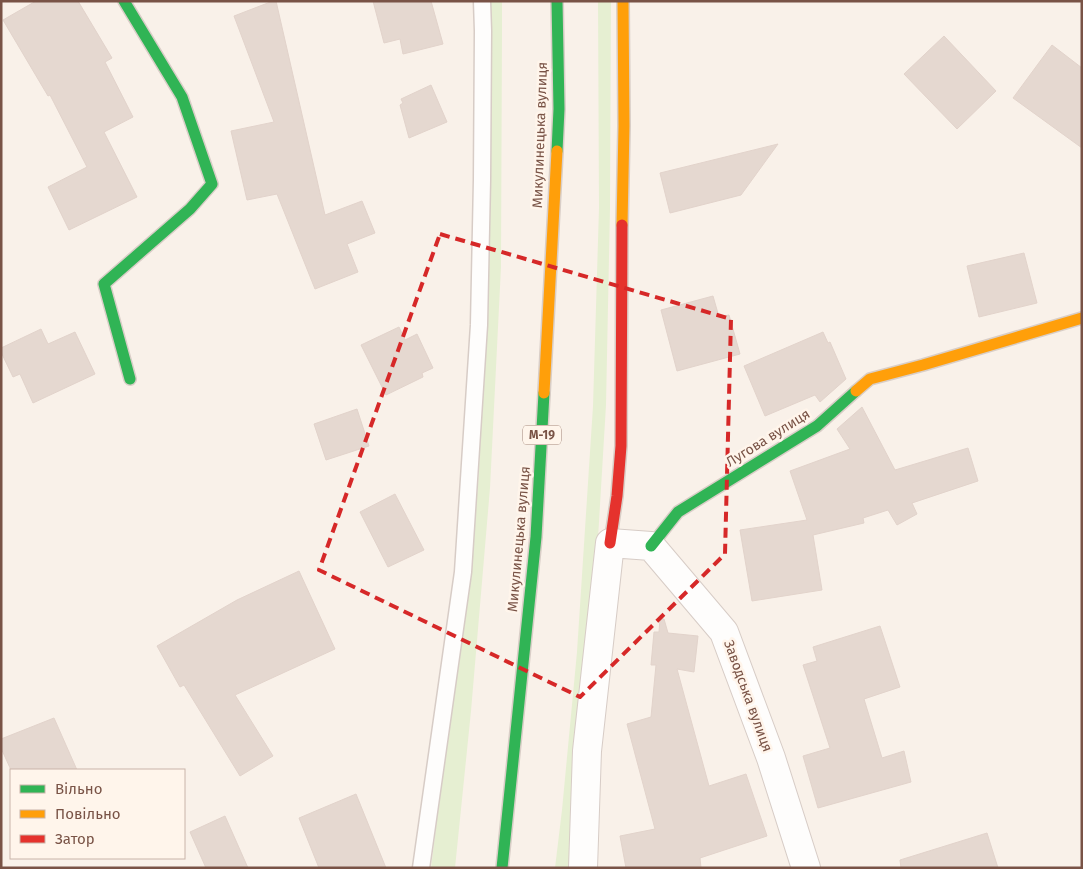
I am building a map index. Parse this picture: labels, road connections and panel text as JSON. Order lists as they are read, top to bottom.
{
  "streets": {
    "main road": ["Микулинецька вулиця", "М-19", "Лугова вулиця"],
    "street": ["Заводська вулиця"]
  },
  "crossings": [
    ["Лугова вулиця", "Заводська вулиця"]
  ],
  "legend": ["Вільно", "Повільно", "Затор"]
}
